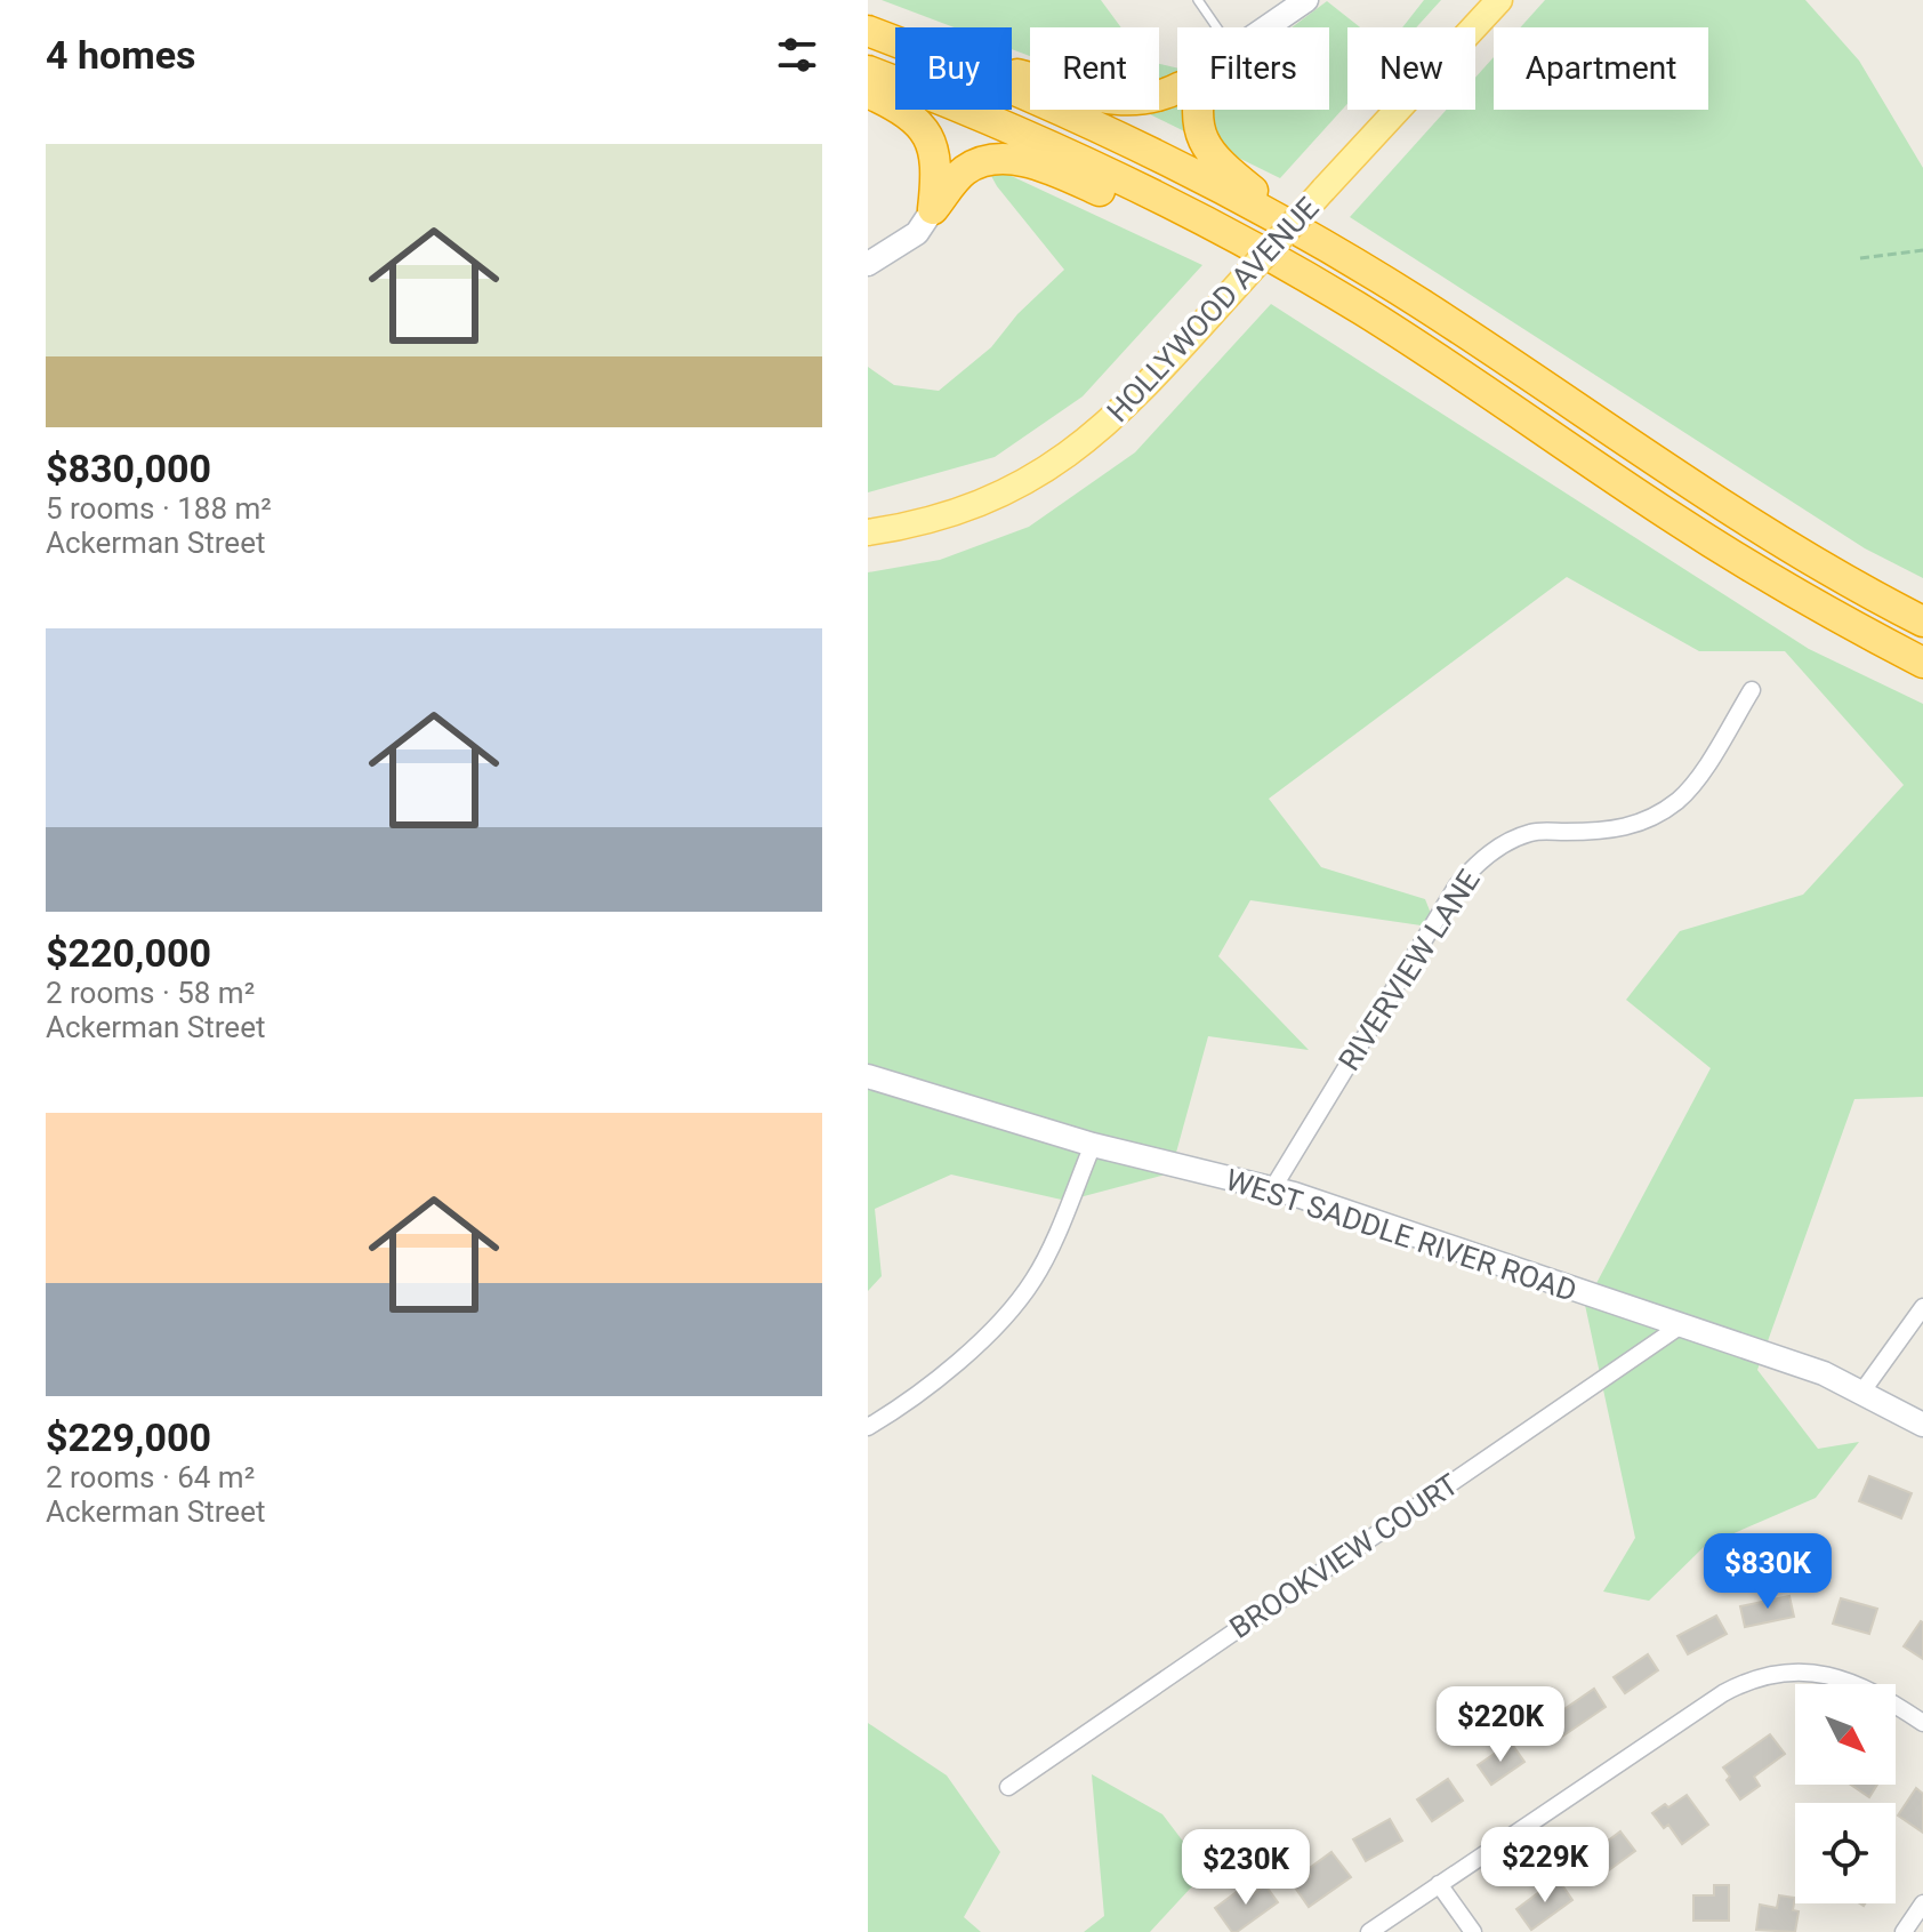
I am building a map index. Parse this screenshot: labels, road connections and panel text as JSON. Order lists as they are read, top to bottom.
{
  "streets": {
    "main road": ["HOLLYWOOD AVENUE"],
    "street": ["RIVERVIEW LANE", "WEST SADDLE RIVER ROAD", "BROOKVIEW COURT"]
  },
  "crossings": [
    ["RIVERVIEW LANE", "WEST SADDLE RIVER ROAD"],
    ["WEST SADDLE RIVER ROAD", "BROOKVIEW COURT"]
  ],
  "north": "bottom right",
  "page": {
    "heading": "4 homes",
    "chip": [
      "Buy",
      "Rent",
      "Filters",
      "New",
      "Apartment"
    ],
    "list": [
      {
        "name": "$830,000",
        "note": "5 rooms · 188 m² · Ackerman Street"
      },
      {
        "name": "$220,000",
        "note": "2 rooms · 58 m² · Ackerman Street"
      },
      {
        "name": "$229,000",
        "note": "2 rooms · 64 m² · Ackerman Street"
      }
    ],
    "price": [
      "$830K",
      "$220K",
      "$229K",
      "$230K"
    ]
  }
}
